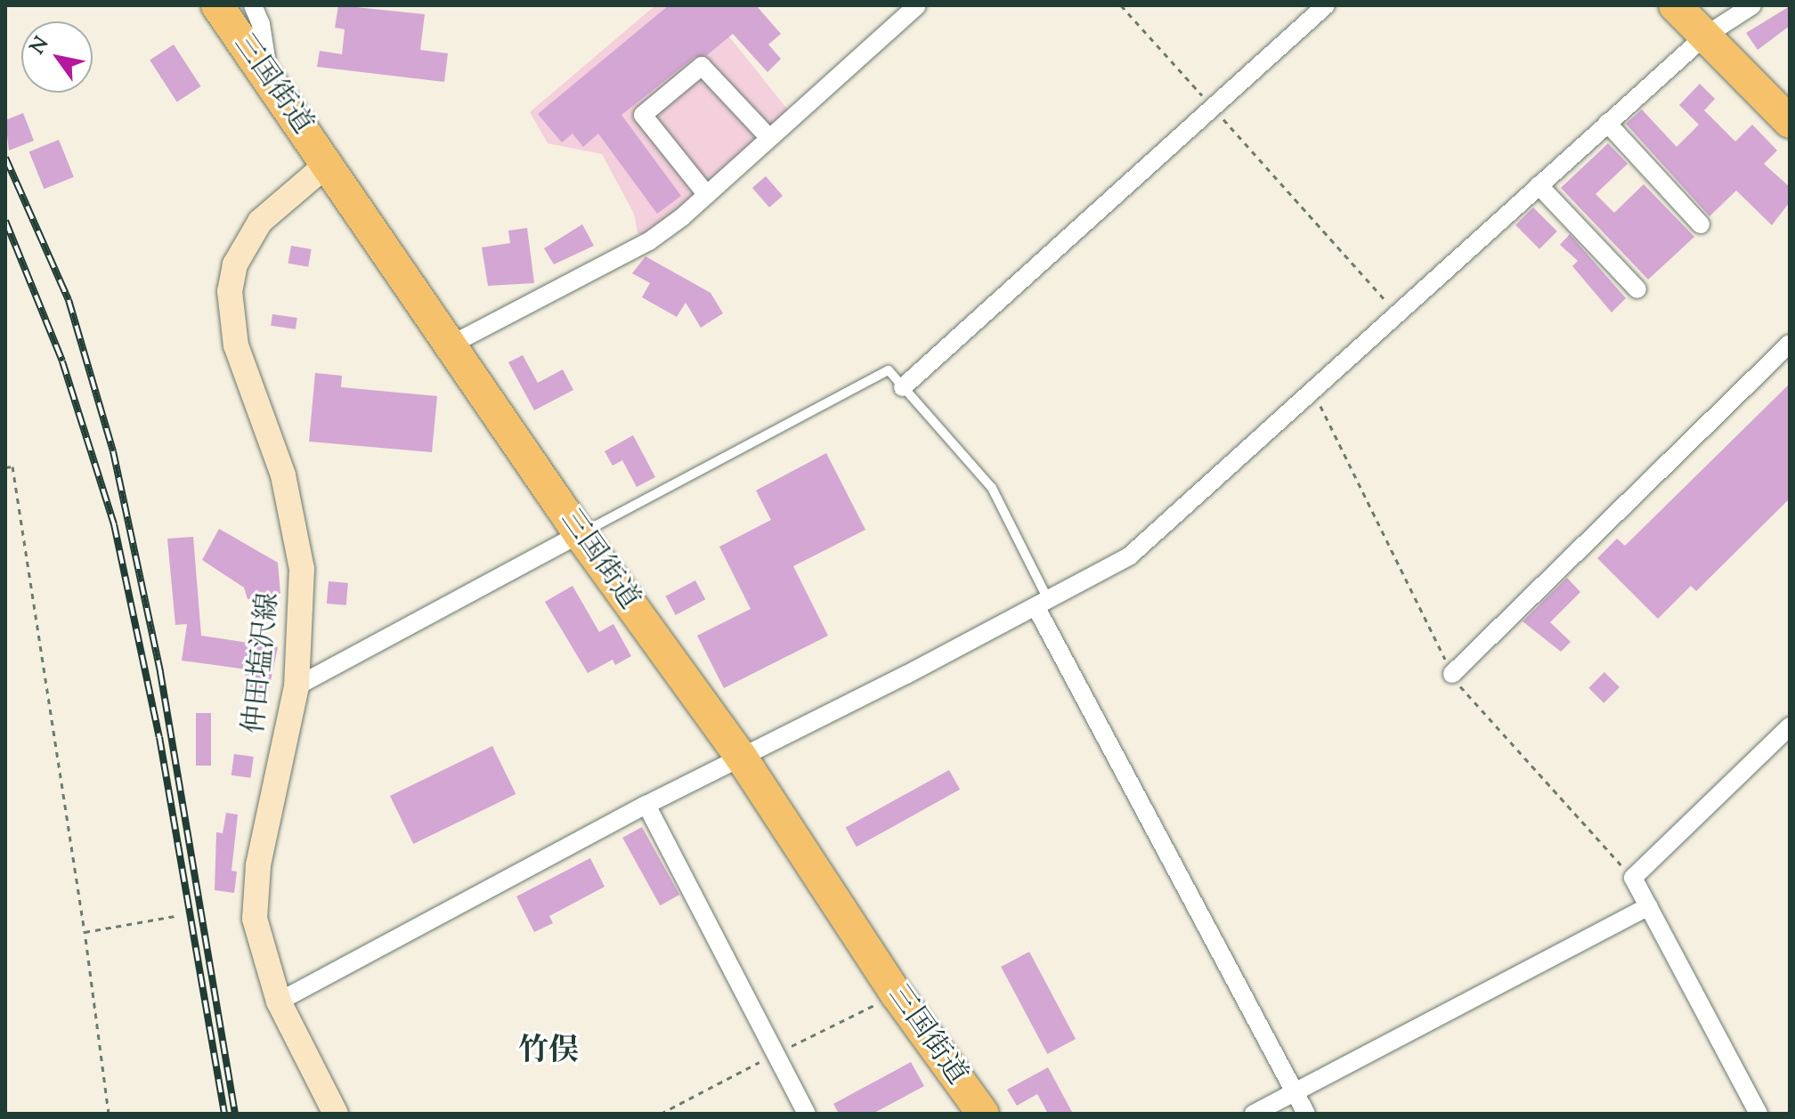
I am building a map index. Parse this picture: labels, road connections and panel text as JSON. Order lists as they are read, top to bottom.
{
  "streets": {
    "highway": ["三国街道"],
    "main road": ["仲田塩沢線"]
  },
  "crossings": [
    ["三国街道", "仲田塩沢線"]
  ],
  "districts": ["竹俣"],
  "north": "top left"
}
